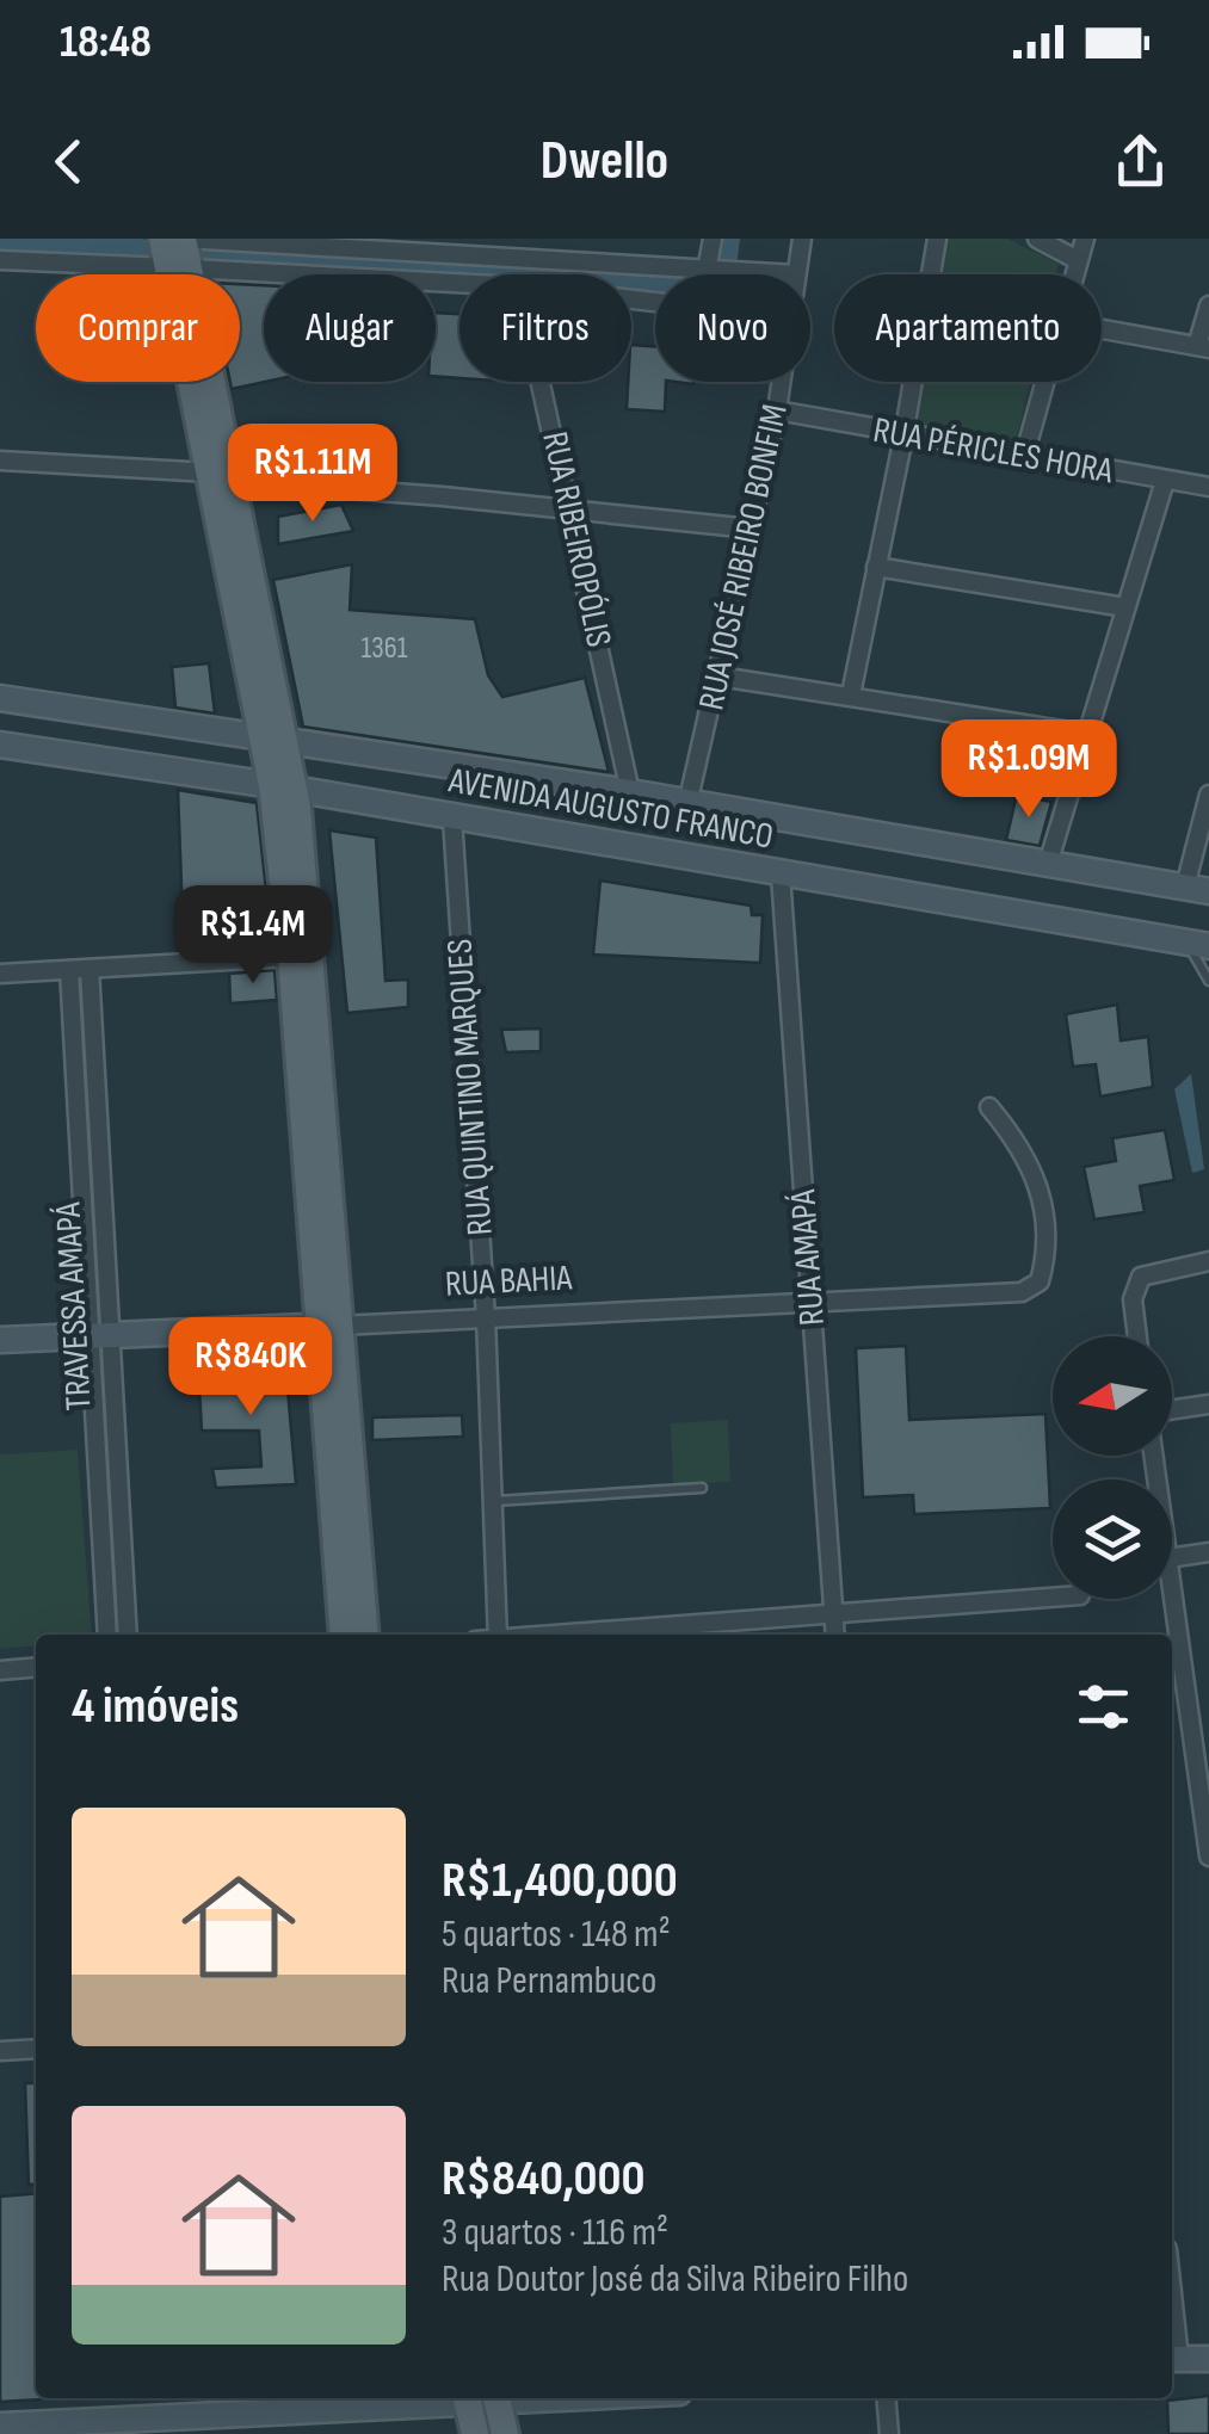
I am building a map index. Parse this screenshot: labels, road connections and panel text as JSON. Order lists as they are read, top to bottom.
{
  "streets": {
    "main road": ["AVENIDA AUGUSTO FRANCO", "RUA BAHIA"],
    "street": [
      "RUA PÉRICLES HORA",
      "RUA RIBEIROPÓLIS",
      "RUA JOSÉ RIBEIRO BONFIM",
      "RUA QUINTINO MARQUES",
      "RUA AMAPÁ",
      "TRAVESSA AMAPÁ"
    ]
  },
  "crossings": [
    ["RUA PÉRICLES HORA", "RUA JOSÉ RIBEIRO BONFIM"],
    ["RUA RIBEIROPÓLIS", "AVENIDA AUGUSTO FRANCO"],
    ["RUA JOSÉ RIBEIRO BONFIM", "AVENIDA AUGUSTO FRANCO"],
    ["AVENIDA AUGUSTO FRANCO", "RUA QUINTINO MARQUES"],
    ["AVENIDA AUGUSTO FRANCO", "RUA AMAPÁ"],
    ["RUA QUINTINO MARQUES", "RUA BAHIA"],
    ["RUA AMAPÁ", "RUA BAHIA"],
    ["RUA BAHIA", "TRAVESSA AMAPÁ"]
  ],
  "house_numbers": ["1361"],
  "north": "left",
  "page": {
    "status": "18:48",
    "header": "Dwello",
    "chip": [
      "Comprar",
      "Alugar",
      "Filtros",
      "Novo",
      "Apartamento"
    ],
    "price": [
      "R$1.11M",
      "R$1.09M",
      "R$1.4M",
      "R$840K"
    ],
    "heading": "4 imóveis",
    "list": [
      {
        "name": "R$1,400,000",
        "note": "5 quartos · 148 m² · Rua Pernambuco"
      },
      {
        "name": "R$840,000",
        "note": "3 quartos · 116 m² · Rua Doutor José da Silva Ribeiro Filho"
      }
    ]
  }
}
